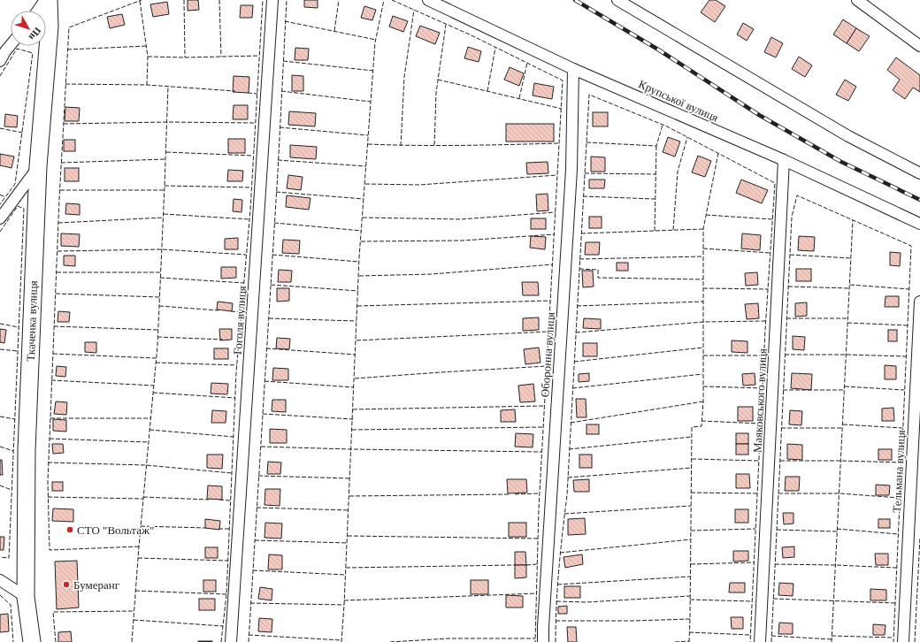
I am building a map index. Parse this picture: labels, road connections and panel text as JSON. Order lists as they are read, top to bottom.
{
  "streets": {
    "main road": ["Ткаченка вулиця"],
    "street": [
      "Крупської вулиця",
      "Гоголя вулиця",
      "Оборонна вулиця",
      "Маяковського вулиця",
      "Тельмана вулиця"
    ]
  },
  "crossings": [
    ["Крупської вулиця", "Оборонна вулиця"],
    ["Крупської вулиця", "Маяковського вулиця"]
  ],
  "places": ["СТО \"Вольтаж\"", "Бумеранг"],
  "north": "bottom right"
}
